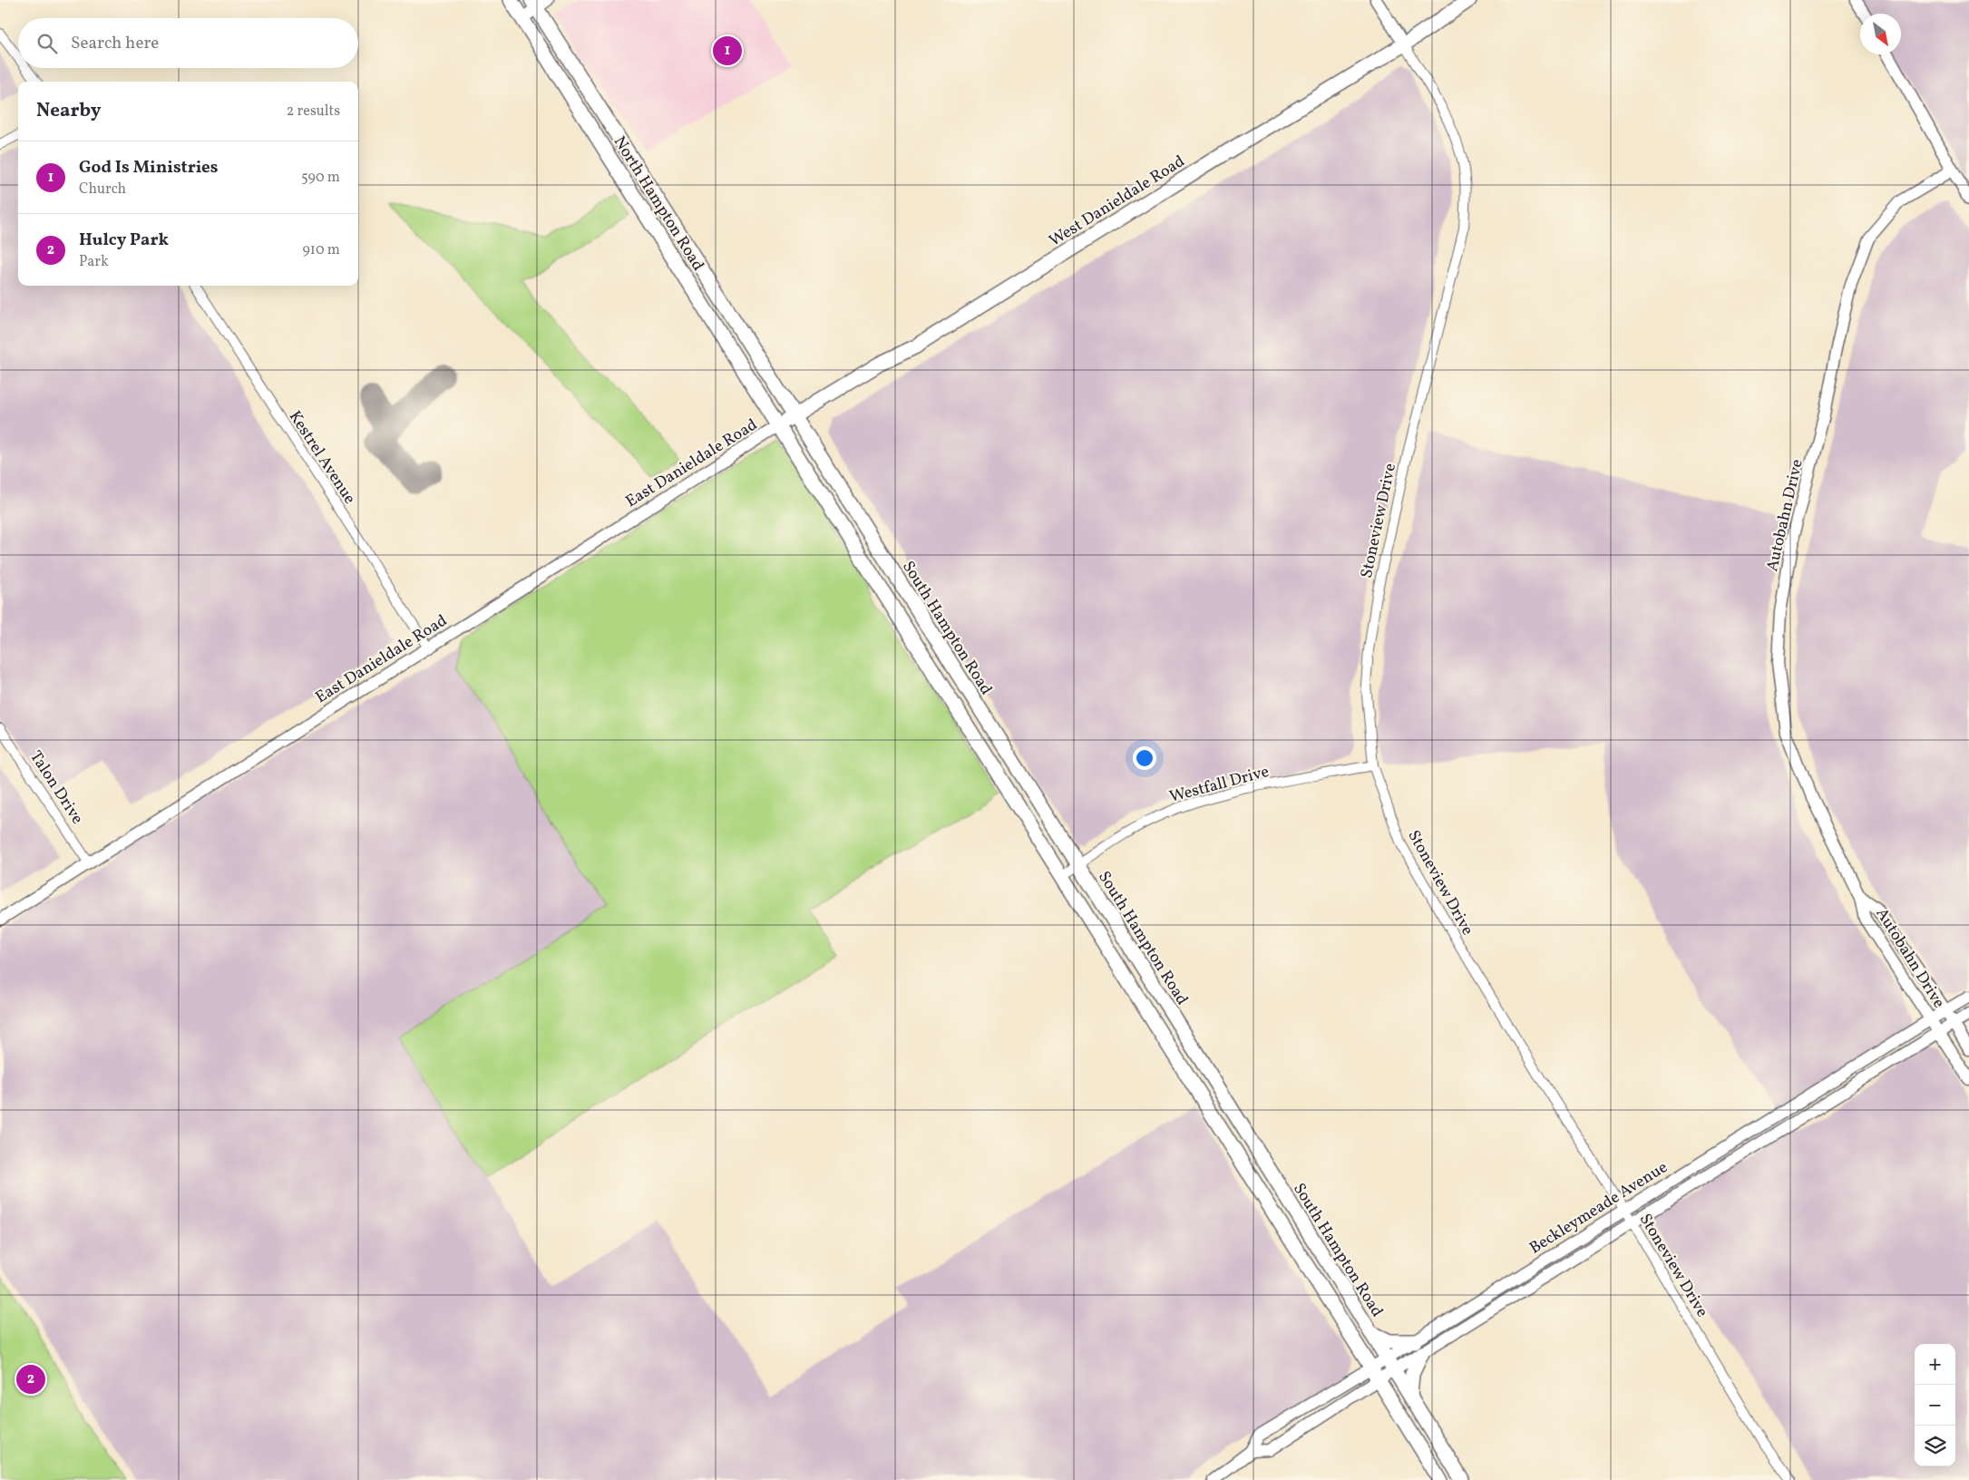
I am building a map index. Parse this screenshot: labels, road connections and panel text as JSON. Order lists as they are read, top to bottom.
{
  "streets": {
    "main road": ["West Danieldale Road", "North Hampton Road", "South Hampton Road"],
    "street": [
      "Kestrel Avenue",
      "East Danieldale Road",
      "Autobahn Drive",
      "Stoneview Drive",
      "Westfall Drive",
      "Talon Drive",
      "Beckleymeade Avenue"
    ]
  },
  "crossings": [
    ["West Danieldale Road", "North Hampton Road"],
    ["West Danieldale Road", "East Danieldale Road"],
    ["West Danieldale Road", "Stoneview Drive"],
    ["West Danieldale Road", "South Hampton Road"],
    ["North Hampton Road", "East Danieldale Road"],
    ["North Hampton Road", "South Hampton Road"],
    ["Kestrel Avenue", "East Danieldale Road"],
    ["East Danieldale Road", "Talon Drive"],
    ["Autobahn Drive", "Beckleymeade Avenue"],
    ["Stoneview Drive", "Westfall Drive"],
    ["Stoneview Drive", "Beckleymeade Avenue"],
    ["South Hampton Road", "Westfall Drive"],
    ["South Hampton Road", "Beckleymeade Avenue"]
  ],
  "north": "bottom right",
  "page": {
    "search": "Search here",
    "pins": ["1", "2"],
    "heading": ["Nearby", "2 results"],
    "list": [
      {
        "mark": "1",
        "name": "God Is Ministries",
        "note": "Church",
        "value": "590 m"
      },
      {
        "mark": "2",
        "name": "Hulcy Park",
        "note": "Park",
        "value": "910 m"
      }
    ],
    "map_buttons": ["+", "−"]
  }
}
